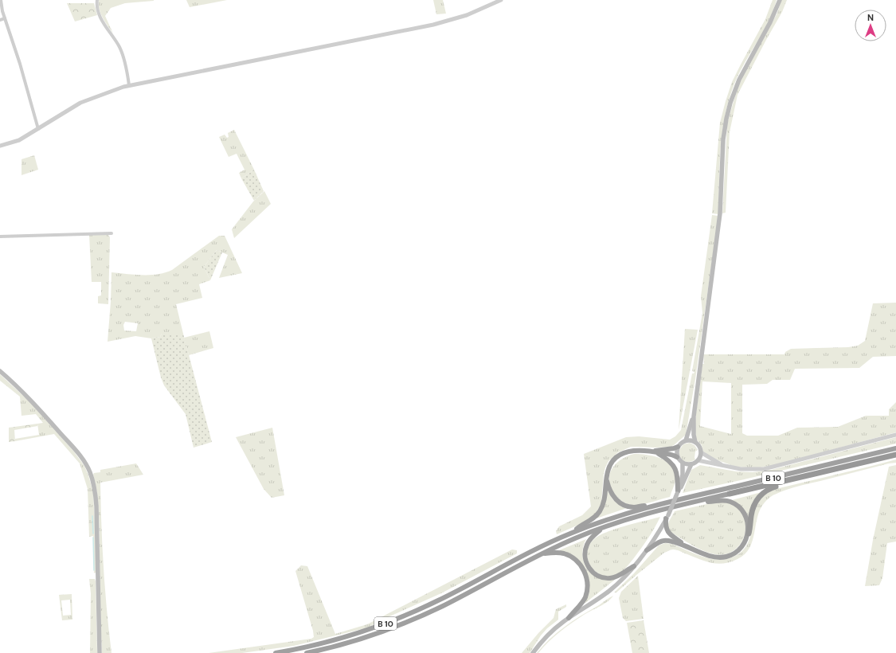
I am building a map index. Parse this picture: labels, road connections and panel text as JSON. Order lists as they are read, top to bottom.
{
  "streets": {
    "highway": ["B 10"]
  },
  "north": "top"
}
